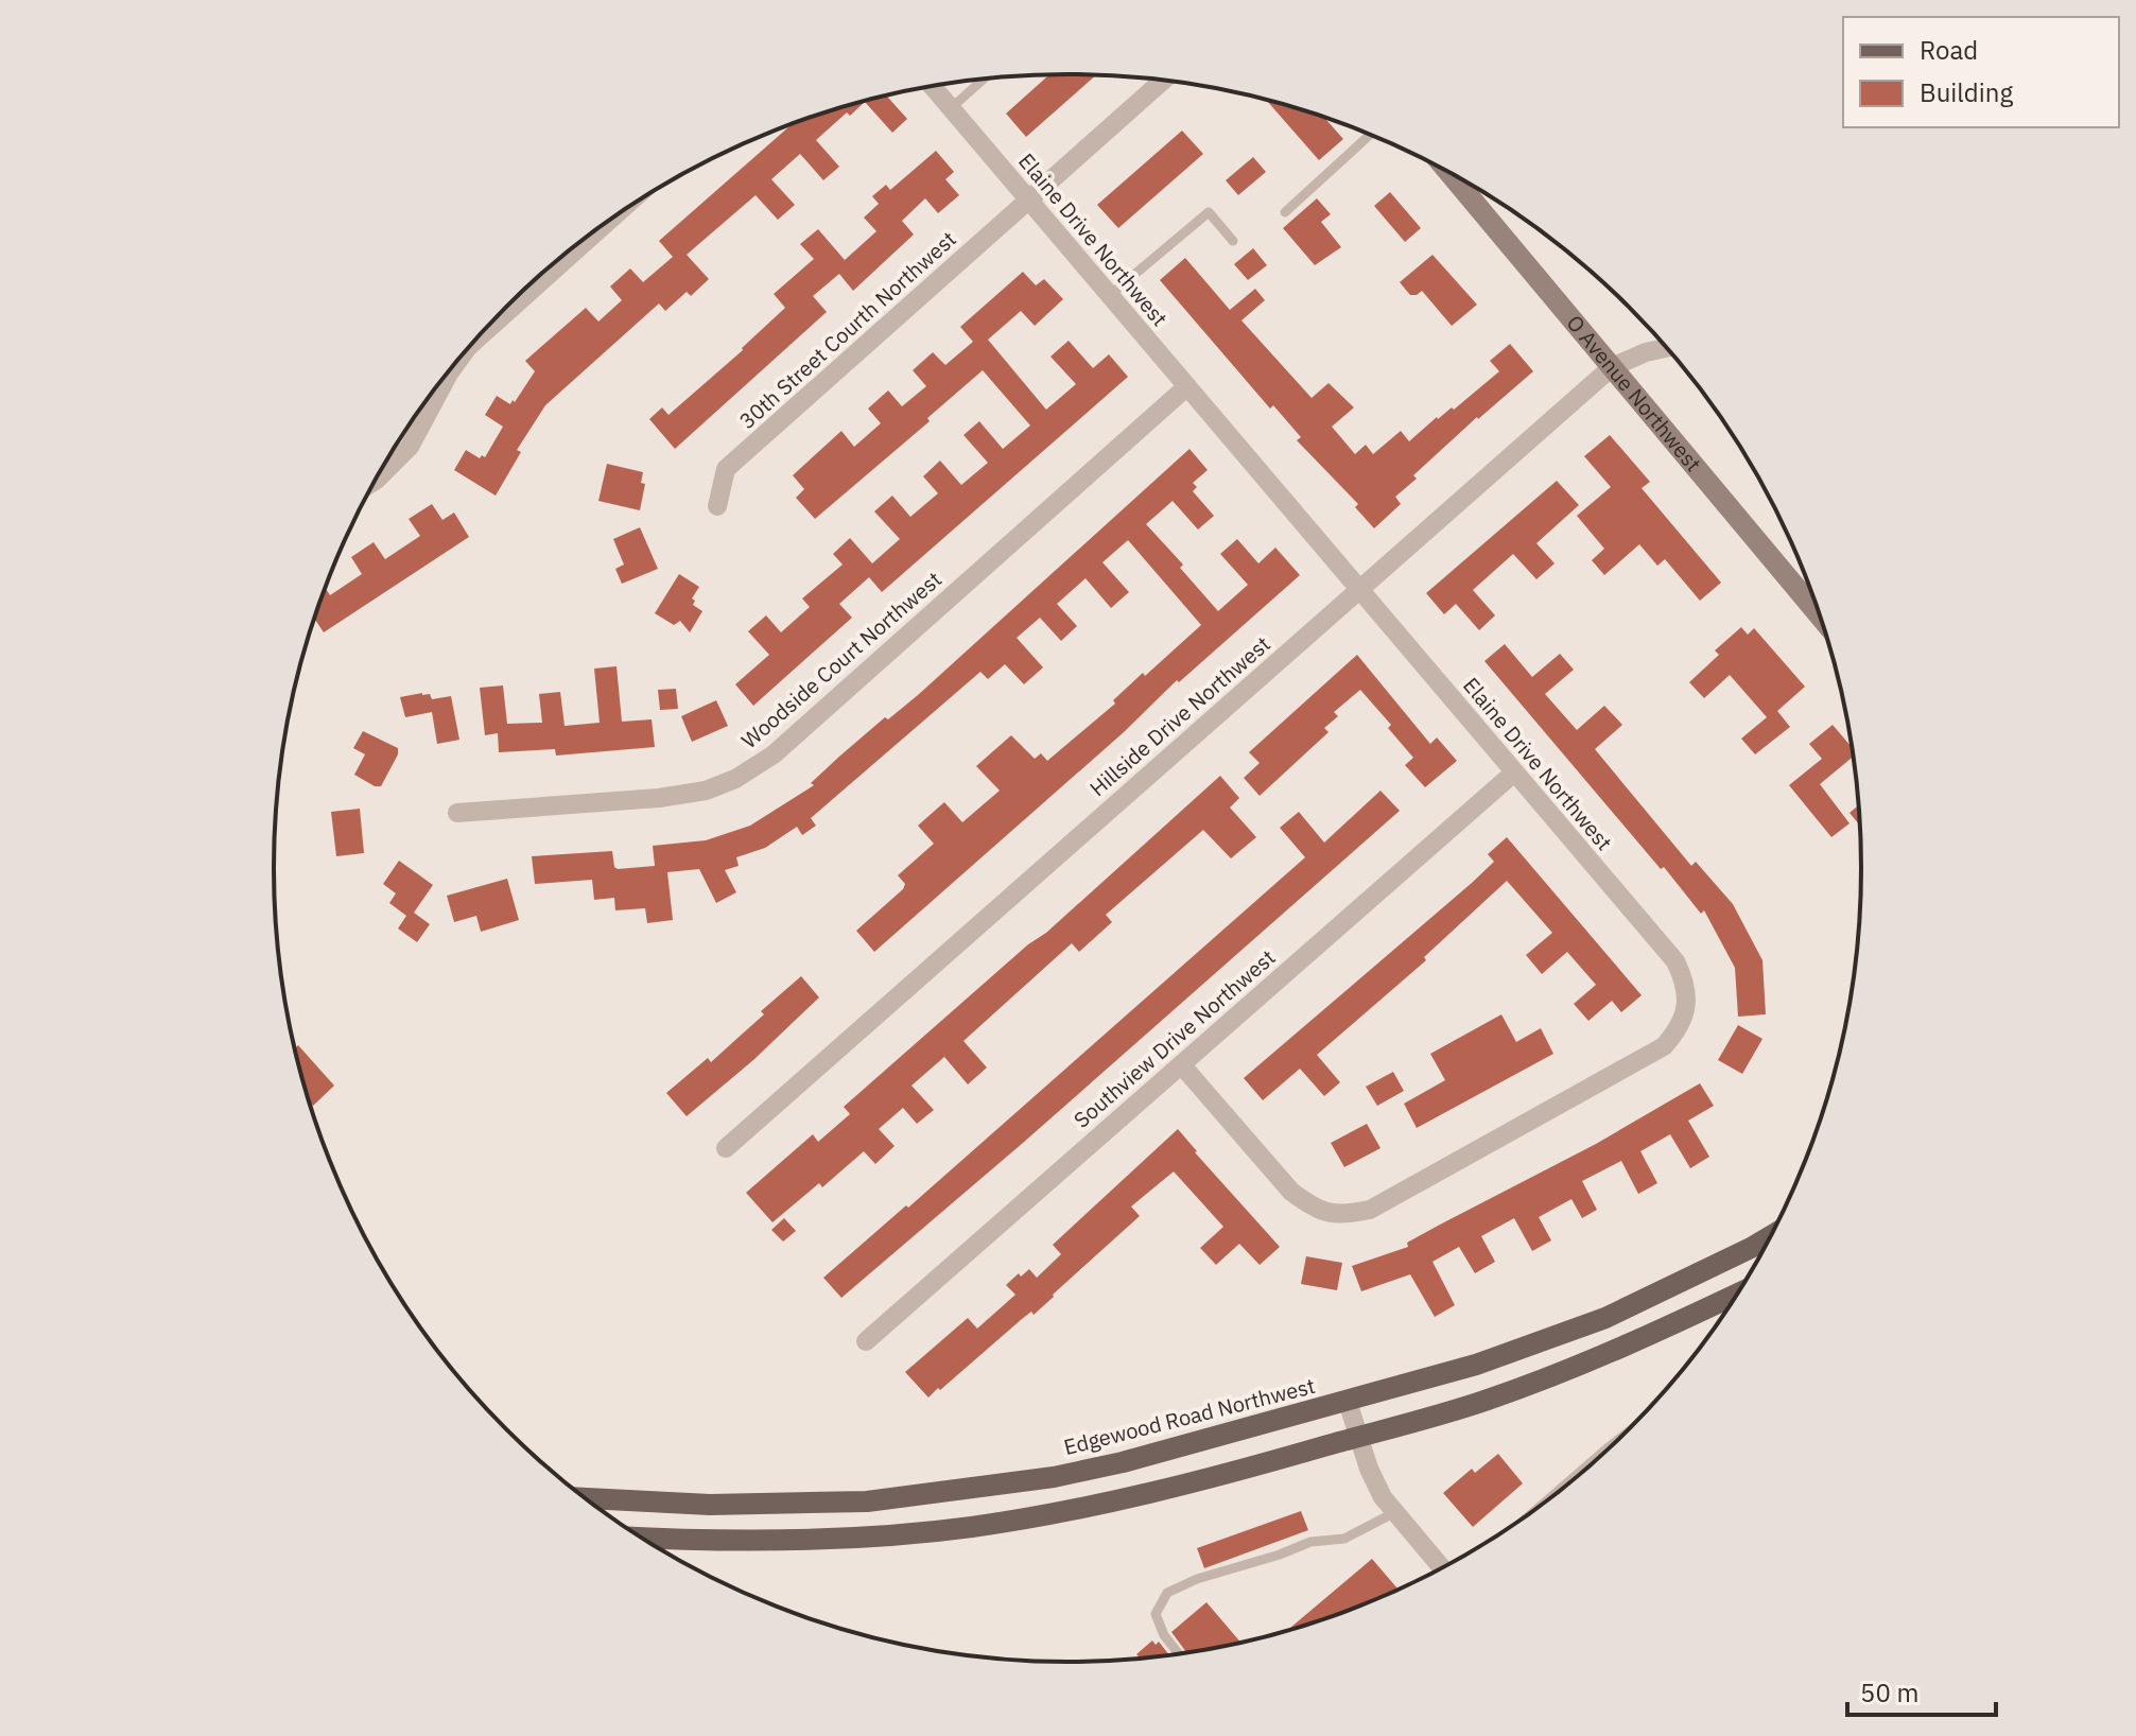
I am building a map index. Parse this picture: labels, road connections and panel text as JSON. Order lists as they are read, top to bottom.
{
  "streets": {
    "main road": ["Edgewood Road Northwest"],
    "street": [
      "Elaine Drive Northwest",
      "30th Street Courth Northwest",
      "O Avenue Northwest",
      "Woodside Court Northwest",
      "Hillside Drive Northwest",
      "Southview Drive Northwest"
    ]
  },
  "crossings": [
    ["Elaine Drive Northwest", "30th Street Courth Northwest"],
    ["Elaine Drive Northwest", "Woodside Court Northwest"],
    ["Elaine Drive Northwest", "Hillside Drive Northwest"],
    ["Elaine Drive Northwest", "Southview Drive Northwest"],
    ["O Avenue Northwest", "Hillside Drive Northwest"]
  ],
  "legend": ["Road", "Building"],
  "scale_bar": "50 m"
}
